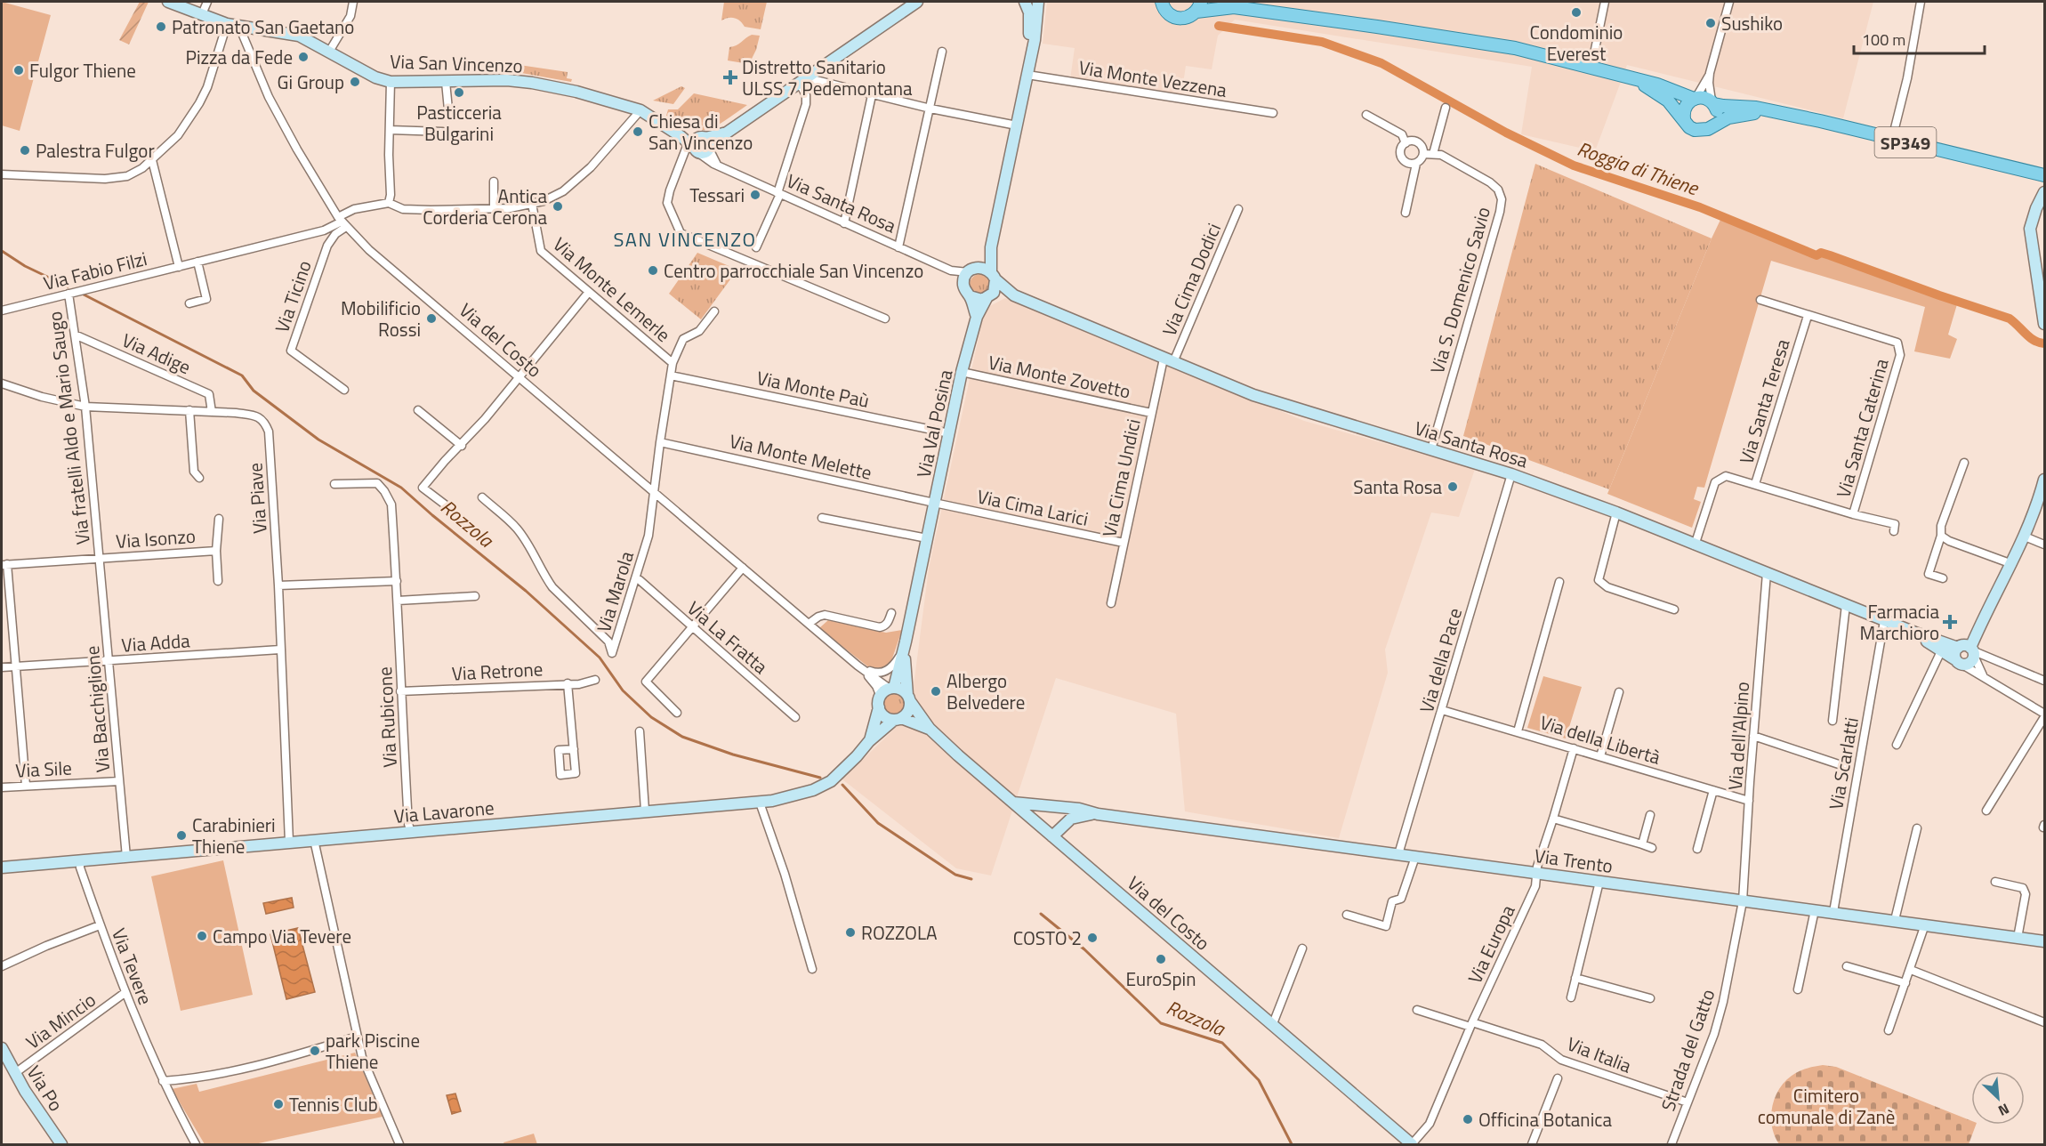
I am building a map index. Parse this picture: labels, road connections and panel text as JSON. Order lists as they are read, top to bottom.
{
  "streets": {
    "main road": ["SP349"],
    "street": [
      "Via San Vincenzo",
      "Via Monte Vezzena",
      "Via Santa Rosa",
      "Via Fabio Filzi",
      "Via Cima Dodici",
      "Via Monte Lemerle",
      "Via S. Domenico Savio",
      "Via Ticino",
      "Via del Costo",
      "Via Adige",
      "Via Monte Zovetto",
      "Via Monte Paù",
      "Via Santa Teresa",
      "Via Val Posina",
      "Via fratelli Aldo e Mario Saugo",
      "Via Santa Caterina",
      "Via Monte Melette",
      "Via Cima Undici",
      "Via Piave",
      "Via Cima Larici",
      "Via Isonzo",
      "Via Marola",
      "Via La Fratta",
      "Via Adda",
      "Via della Pace",
      "Via Retrone",
      "Via Bacchiglione",
      "Via Rubicone",
      "Via dell'Alpino",
      "Via della Libertà",
      "Via Scarlatti",
      "Via Sile",
      "Via Lavarone",
      "Via Trento",
      "Via Europa",
      "Via Tevere",
      "Via Mincio",
      "Strada del Gatto",
      "Via Italia",
      "Via Po"
    ]
  },
  "crossings": [
    ["Via San Vincenzo", "Via Santa Rosa"],
    ["Via San Vincenzo", "Via del Costo"],
    ["Via Monte Vezzena", "Via Val Posina"],
    ["Via Santa Rosa", "Via Cima Dodici"],
    ["Via Santa Rosa", "Via S. Domenico Savio"],
    ["Via Santa Rosa", "Via Santa Teresa"],
    ["Via Santa Rosa", "Via Val Posina"],
    ["Via Santa Rosa", "Via Cima Undici"],
    ["Via Santa Rosa", "Via della Pace"],
    ["Via Santa Rosa", "Via dell'Alpino"],
    ["Via Santa Rosa", "Via Scarlatti"],
    ["Via Fabio Filzi", "Via Ticino"],
    ["Via Fabio Filzi", "Via del Costo"],
    ["Via Fabio Filzi", "Via fratelli Aldo e Mario Saugo"],
    ["Via Cima Dodici", "Via Cima Undici"],
    ["Via Ticino", "Via del Costo"],
    ["Via del Costo", "Via Val Posina"],
    ["Via del Costo", "Via Marola"],
    ["Via del Costo", "Via Lavarone"],
    ["Via del Costo", "Via Trento"],
    ["Via del Costo", "Via Europa"],
    ["Via Adige", "Via fratelli Aldo e Mario Saugo"],
    ["Via Adige", "Via Piave"],
    ["Via Monte Zovetto", "Via Val Posina"],
    ["Via Monte Zovetto", "Via Cima Undici"],
    ["Via Monte Paù", "Via Val Posina"],
    ["Via Santa Teresa", "Via Santa Caterina"],
    ["Via Val Posina", "Via Monte Melette"],
    ["Via Val Posina", "Via Cima Larici"],
    ["Via Val Posina", "Via Lavarone"],
    ["Via fratelli Aldo e Mario Saugo", "Via Piave"],
    ["Via fratelli Aldo e Mario Saugo", "Via Isonzo"],
    ["Via fratelli Aldo e Mario Saugo", "Via Bacchiglione"],
    ["Via Monte Melette", "Via Cima Larici"],
    ["Via Cima Undici", "Via Cima Larici"],
    ["Via Piave", "Via Adda"],
    ["Via Piave", "Via Lavarone"],
    ["Via Isonzo", "Via Bacchiglione"],
    ["Via Adda", "Via Bacchiglione"],
    ["Via della Pace", "Via della Libertà"],
    ["Via della Pace", "Via Trento"],
    ["Via Retrone", "Via Rubicone"],
    ["Via Bacchiglione", "Via Sile"],
    ["Via Bacchiglione", "Via Lavarone"],
    ["Via Rubicone", "Via Lavarone"],
    ["Via dell'Alpino", "Via della Libertà"],
    ["Via dell'Alpino", "Via Trento"],
    ["Via dell'Alpino", "Strada del Gatto"],
    ["Via della Libertà", "Via Europa"],
    ["Via Scarlatti", "Via Trento"],
    ["Via Lavarone", "Via Tevere"],
    ["Via Trento", "Via Europa"],
    ["Via Trento", "Strada del Gatto"],
    ["Via Europa", "Via Italia"],
    ["Via Tevere", "Via Mincio"],
    ["Via Mincio", "Via Po"],
    ["Strada del Gatto", "Via Italia"]
  ],
  "districts": ["SAN VINCENZO"],
  "water": ["Roggia di Thiene", "Rozzola"],
  "parks": ["Cimitero comunale di Zanè"],
  "places": {
    "other": [
      "Condominio Everest",
      "Sushiko",
      "Patronato San Gaetano",
      "Pizza da Fede",
      "Fulgor Thiene",
      "Gi Group",
      "Pasticceria Bulgarini",
      "Chiesa di San Vincenzo",
      "Palestra Fulgor",
      "Tessari",
      "Antica Corderia Cerona",
      "Centro parrocchiale San Vincenzo",
      "Mobilificio Rossi",
      "Santa Rosa",
      "Albergo Belvedere",
      "Carabinieri Thiene",
      "ROZZOLA",
      "Campo Via Tevere",
      "COSTO 2",
      "EuroSpin",
      "park Piscine Thiene",
      "Tennis Club",
      "Officina Botanica"
    ],
    "health": ["Distretto Sanitario ULSS 7 Pedemontana", "Farmacia Marchioro"]
  },
  "scale_bar": "100 m",
  "north": "bottom right"
}
